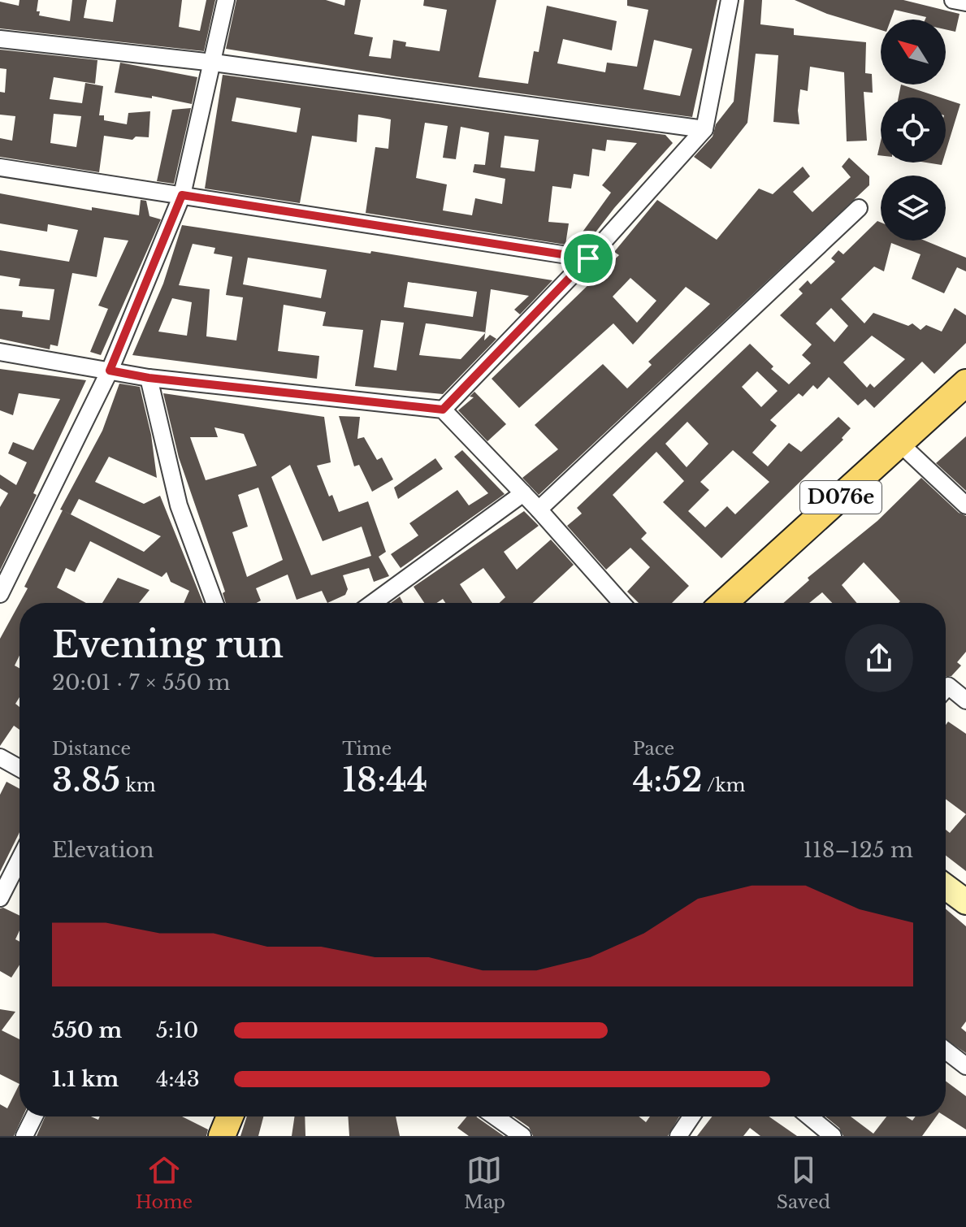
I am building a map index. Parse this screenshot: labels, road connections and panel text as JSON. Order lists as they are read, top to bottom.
{
  "streets": {
    "main road": ["D076e"]
  },
  "north": "top left",
  "page": {
    "heading": ["Evening run", "20:01 · 7 × 550 m"],
    "stats": [
      ["Distance", "3.85 km"],
      ["Time", "18:44"],
      ["Pace", "4:52 /km"]
    ],
    "chart": ["Elevation", "118–125 m"],
    "list": [
      {
        "name": "550 m",
        "note": "5:10"
      },
      {
        "name": "1.1 km",
        "note": "4:43"
      }
    ],
    "tabs": ["Home", "Map", "Saved"]
  }
}
